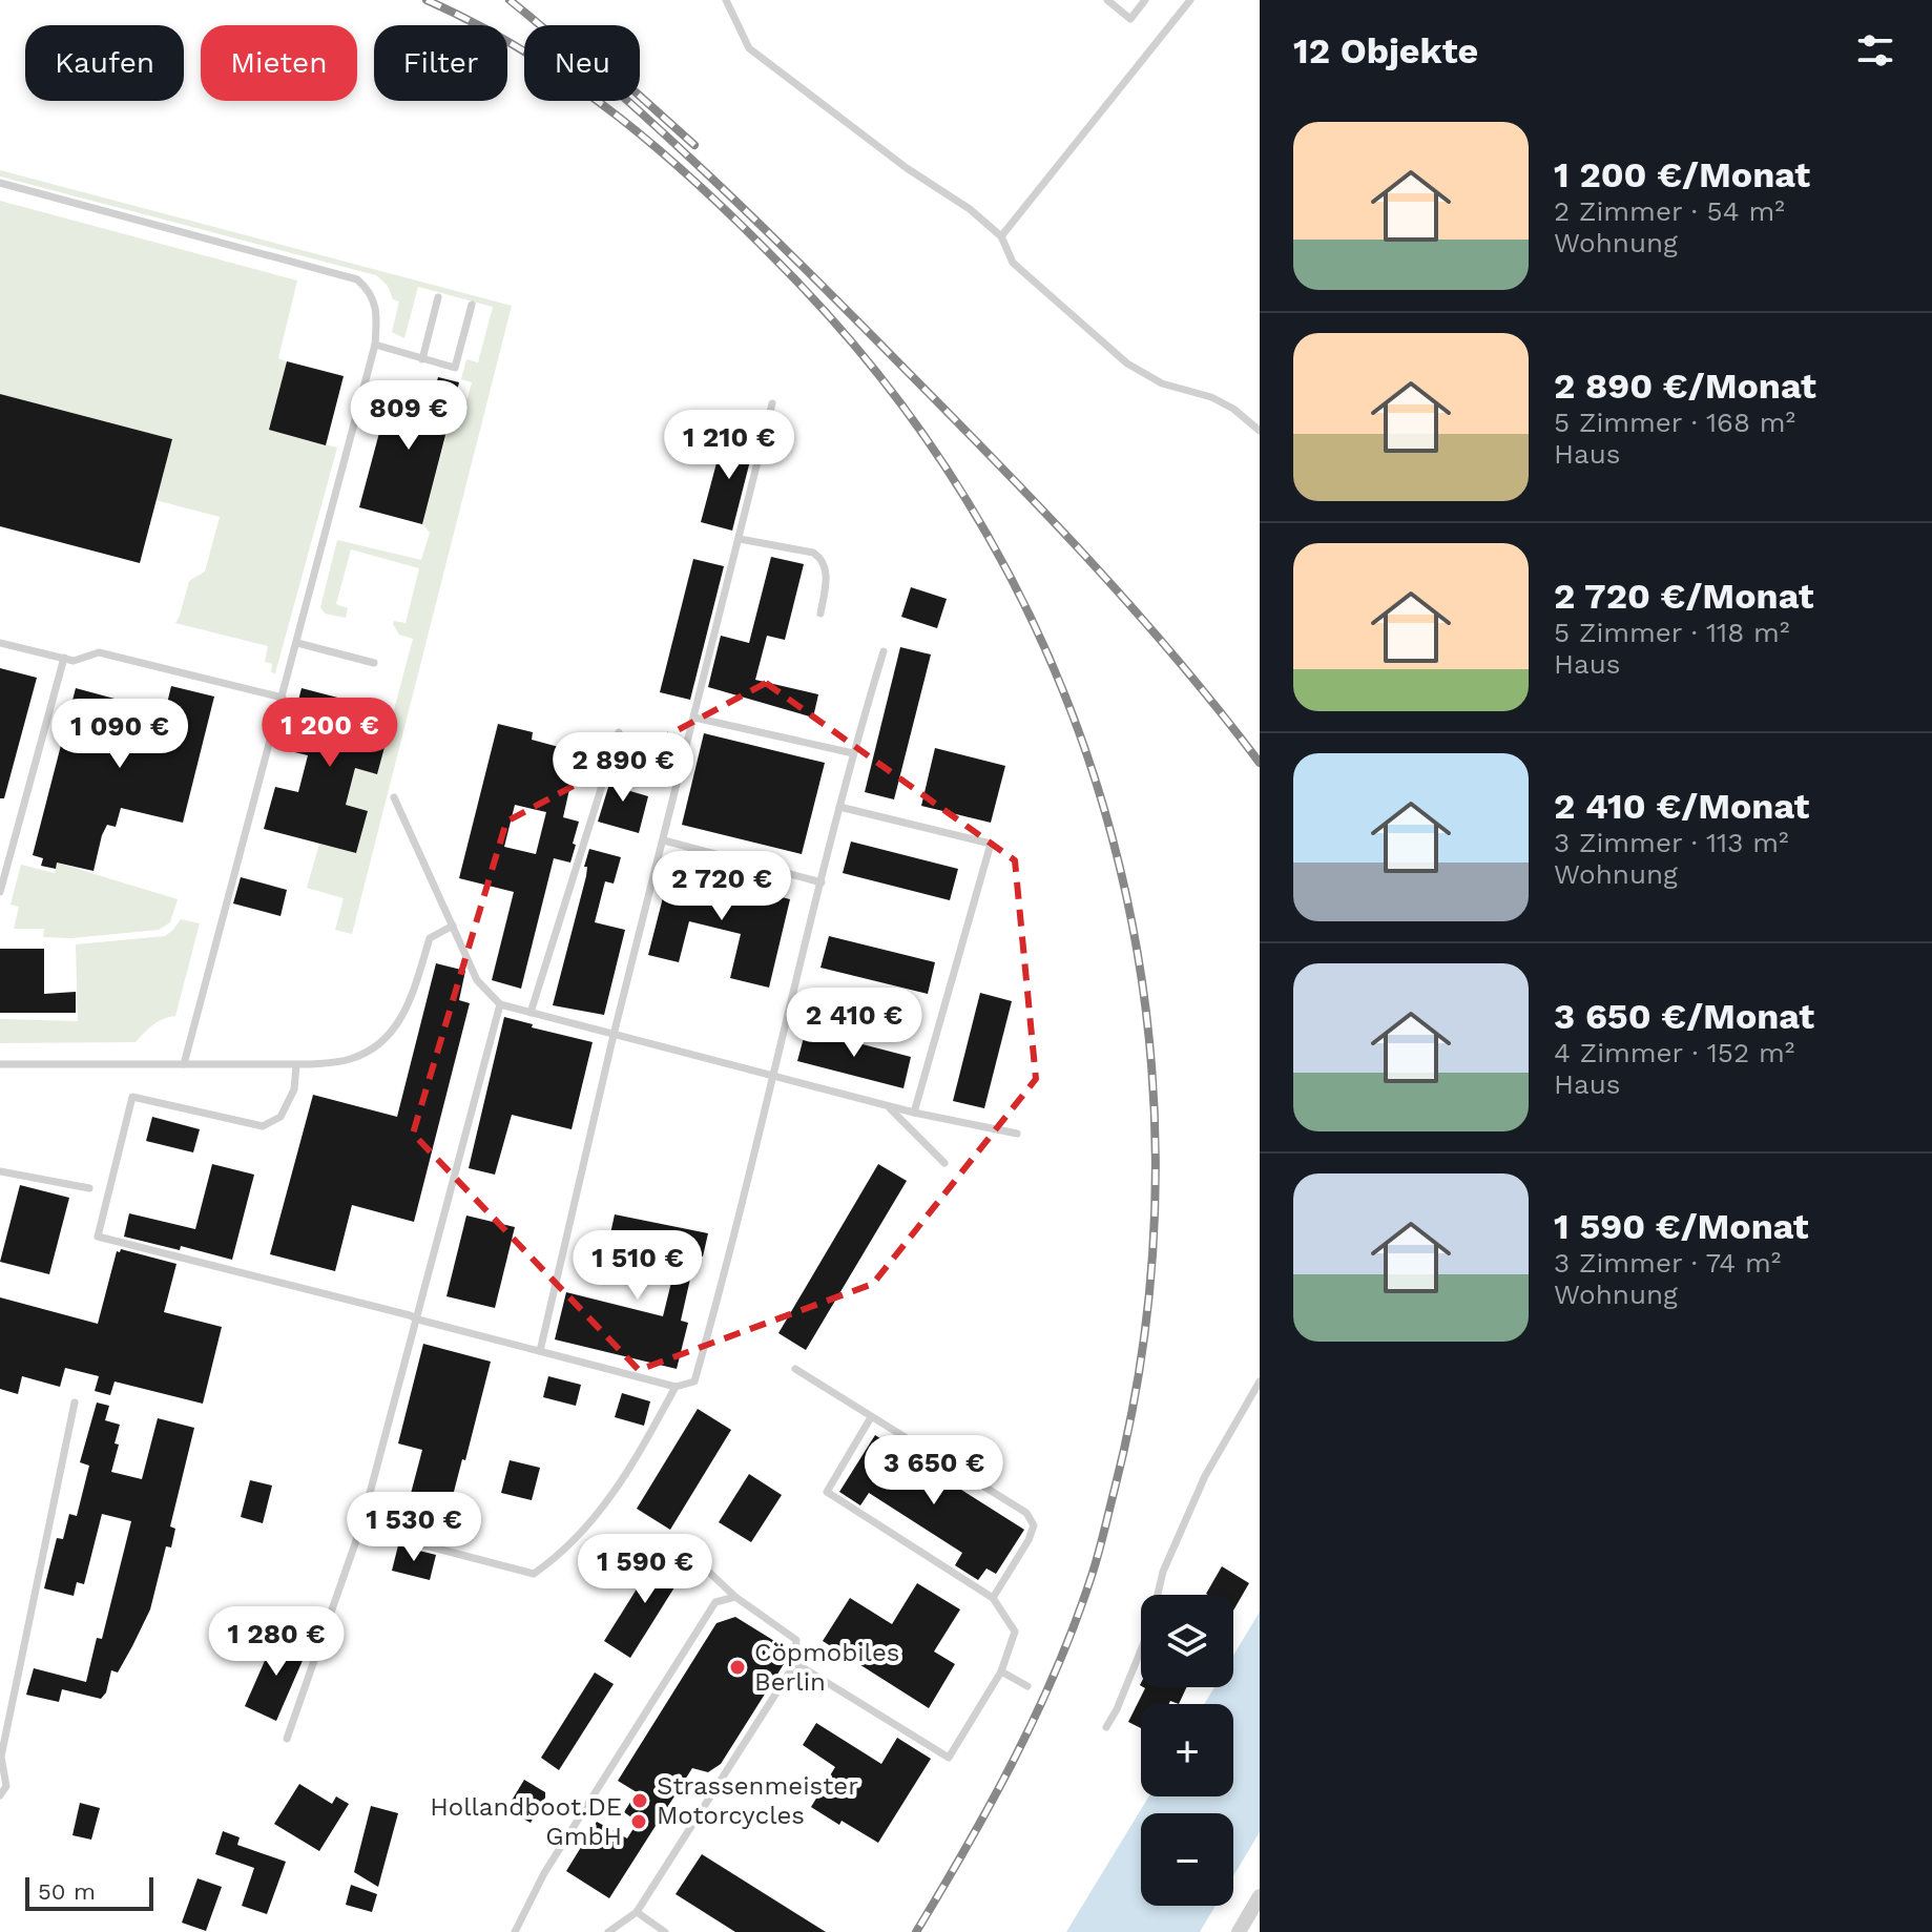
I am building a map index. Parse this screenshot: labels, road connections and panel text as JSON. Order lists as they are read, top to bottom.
{
  "places": ["Cöpmobiles Berlin", "Strassenmeister Motorcycles", "Hollandboot.DE GmbH"],
  "scale_bar": "50 m",
  "page": {
    "heading": "12 Objekte",
    "chip": [
      "Kaufen",
      "Mieten",
      "Filter",
      "Neu"
    ],
    "list": [
      {
        "name": "1 200 €/Monat",
        "note": "2 Zimmer · 54 m² · Wohnung"
      },
      {
        "name": "2 890 €/Monat",
        "note": "5 Zimmer · 168 m² · Haus"
      },
      {
        "name": "2 720 €/Monat",
        "note": "5 Zimmer · 118 m² · Haus"
      },
      {
        "name": "2 410 €/Monat",
        "note": "3 Zimmer · 113 m² · Wohnung"
      },
      {
        "name": "3 650 €/Monat",
        "note": "4 Zimmer · 152 m² · Haus"
      },
      {
        "name": "1 590 €/Monat",
        "note": "3 Zimmer · 74 m² · Wohnung"
      }
    ],
    "price": [
      "809 €",
      "1 210 €",
      "1 200 €",
      "1 090 €",
      "2 890 €",
      "2 720 €",
      "2 410 €",
      "1 510 €",
      "3 650 €",
      "1 530 €",
      "1 590 €",
      "1 280 €"
    ],
    "map_buttons": ["+", "−"],
    "scale": "50 m"
  }
}
